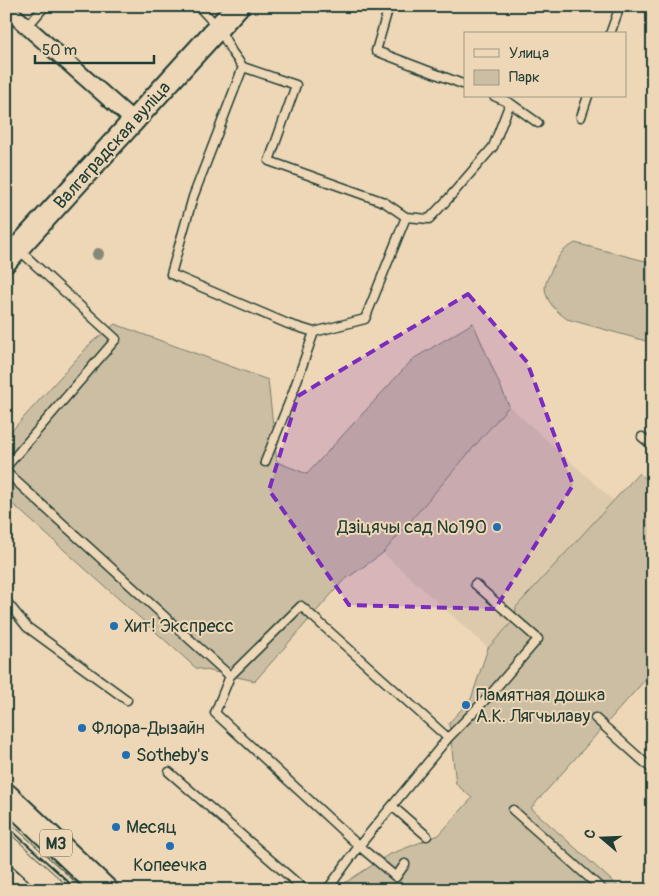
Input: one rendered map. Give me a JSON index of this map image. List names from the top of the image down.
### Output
{
  "streets": {
    "main road": ["Валгаградская вуліца", "М3"]
  },
  "places": [
    "Дзіцячы сад №190",
    "Хит! Экспресс",
    "Памятная дошка А.К. Лягчылаву",
    "Флора-Дызайн",
    "Sotheby's",
    "Месяц",
    "Копеечка"
  ],
  "legend": ["Улица", "Парк"],
  "scale_bar": "50 m",
  "north": "left"
}
